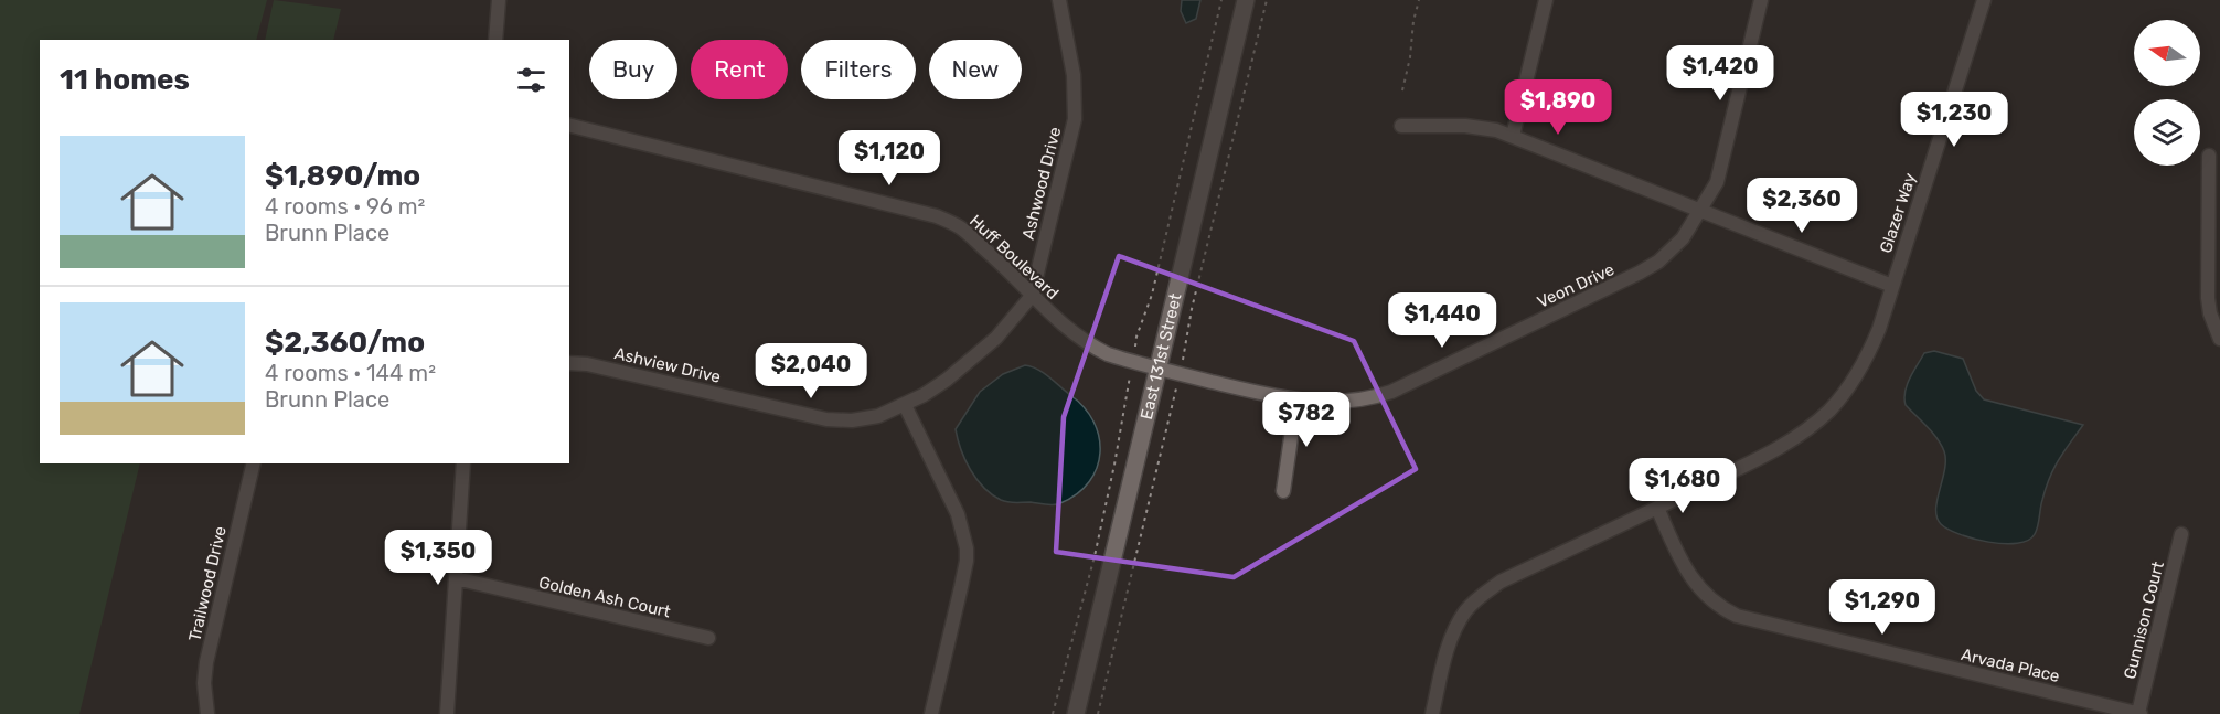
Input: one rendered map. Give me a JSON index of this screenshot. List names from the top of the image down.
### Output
{
  "streets": {
    "street": [
      "Ashwood Drive",
      "Glazer Way",
      "Huff Boulevard",
      "Veon Drive",
      "East 131st Street",
      "Ashview Drive",
      "Trailwood Drive",
      "Golden Ash Court",
      "Gunnison Court",
      "Arvada Place"
    ]
  },
  "crossings": [
    ["Ashwood Drive", "Huff Boulevard"],
    ["Ashwood Drive", "Ashview Drive"],
    ["Glazer Way", "Arvada Place"],
    ["Huff Boulevard", "Veon Drive"],
    ["Huff Boulevard", "East 131st Street"],
    ["Huff Boulevard", "Ashview Drive"],
    ["Veon Drive", "East 131st Street"],
    ["Gunnison Court", "Arvada Place"]
  ],
  "north": "left",
  "page": {
    "chip": [
      "Buy",
      "Rent",
      "Filters",
      "New"
    ],
    "heading": "11 homes",
    "price": [
      "$1,420",
      "$1,890",
      "$1,230",
      "$1,120",
      "$2,360",
      "$1,440",
      "$2,040",
      "$782",
      "$1,680",
      "$1,350",
      "$1,290"
    ],
    "list": [
      {
        "name": "$1,890/mo",
        "note": "4 rooms · 96 m² · Brunn Place"
      },
      {
        "name": "$2,360/mo",
        "note": "4 rooms · 144 m² · Brunn Place"
      }
    ]
  }
}
